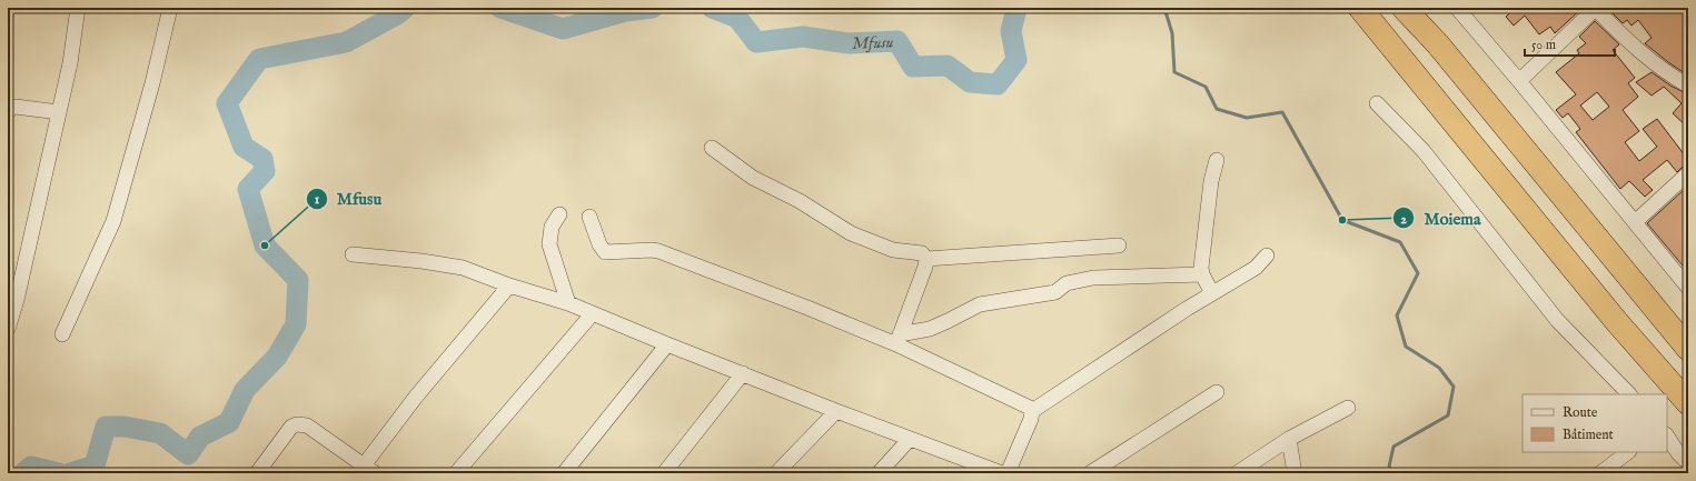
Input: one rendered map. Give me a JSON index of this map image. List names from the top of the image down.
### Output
{
  "water": ["Mfusu"],
  "places": ["Moiema", "Mfusu"],
  "legend": ["Route", "Bâtiment"],
  "scale_bar": "50 m"
}
